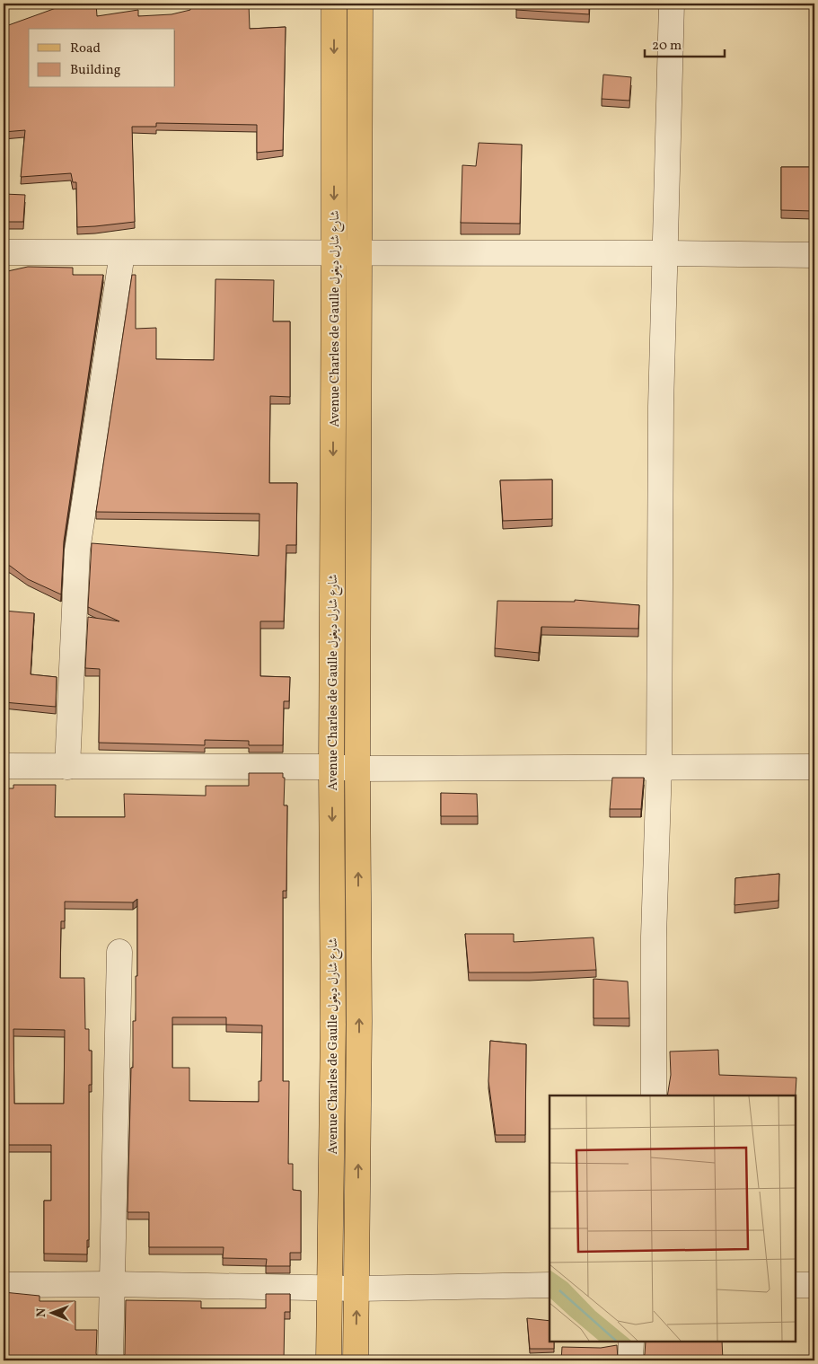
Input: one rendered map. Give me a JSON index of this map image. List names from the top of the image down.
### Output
{
  "streets": {
    "main road": ["Avenue Charles de Gaulle شارع شارل ديغول"]
  },
  "legend": ["Road", "Building"],
  "scale_bar": "20 m",
  "north": "left"
}
